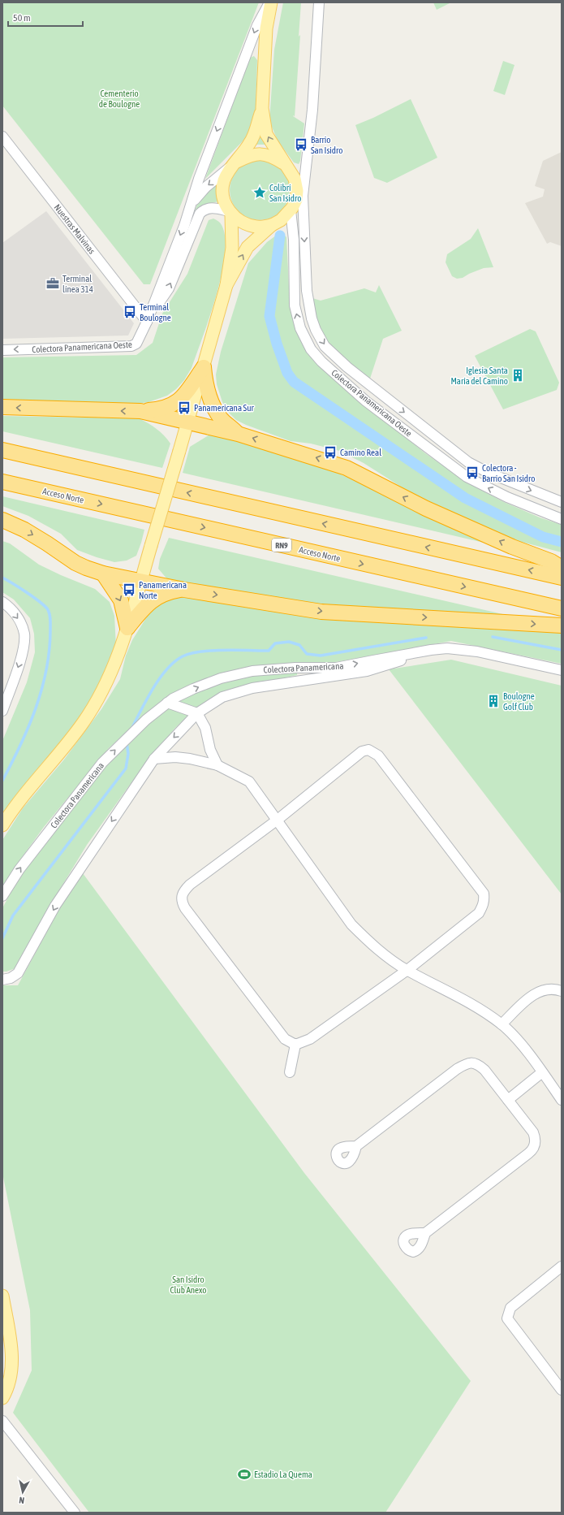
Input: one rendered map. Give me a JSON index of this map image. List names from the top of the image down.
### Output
{
  "streets": {
    "highway": ["Acceso Norte", "RN9"],
    "street": ["Nuestras Malvinas", "Colectora Panamericana Oeste", "Colectora Panamericana"]
  },
  "crossings": [
    ["Nuestras Malvinas", "Colectora Panamericana Oeste"]
  ],
  "one_way": ["Colectora Panamericana Oeste"],
  "parks": ["Cementerio de Boulogne", "San Isidro Club Anexo"],
  "places": {
    "bus stop": [
      "Barrio San Isidro",
      "Terminal Boulogne",
      "Panamericana Sur",
      "Camino Real",
      "Colectora - Barrio San Isidro",
      "Panamericana Norte"
    ],
    "place": ["Colibrí San Isidro"],
    "office": ["Terminal línea 314"],
    "building": ["Iglesia Santa María del Camino", "Boulogne Golf Club"],
    "sports": ["Estadio La Quema"]
  },
  "scale_bar": "50 m",
  "north": "bottom"
}
